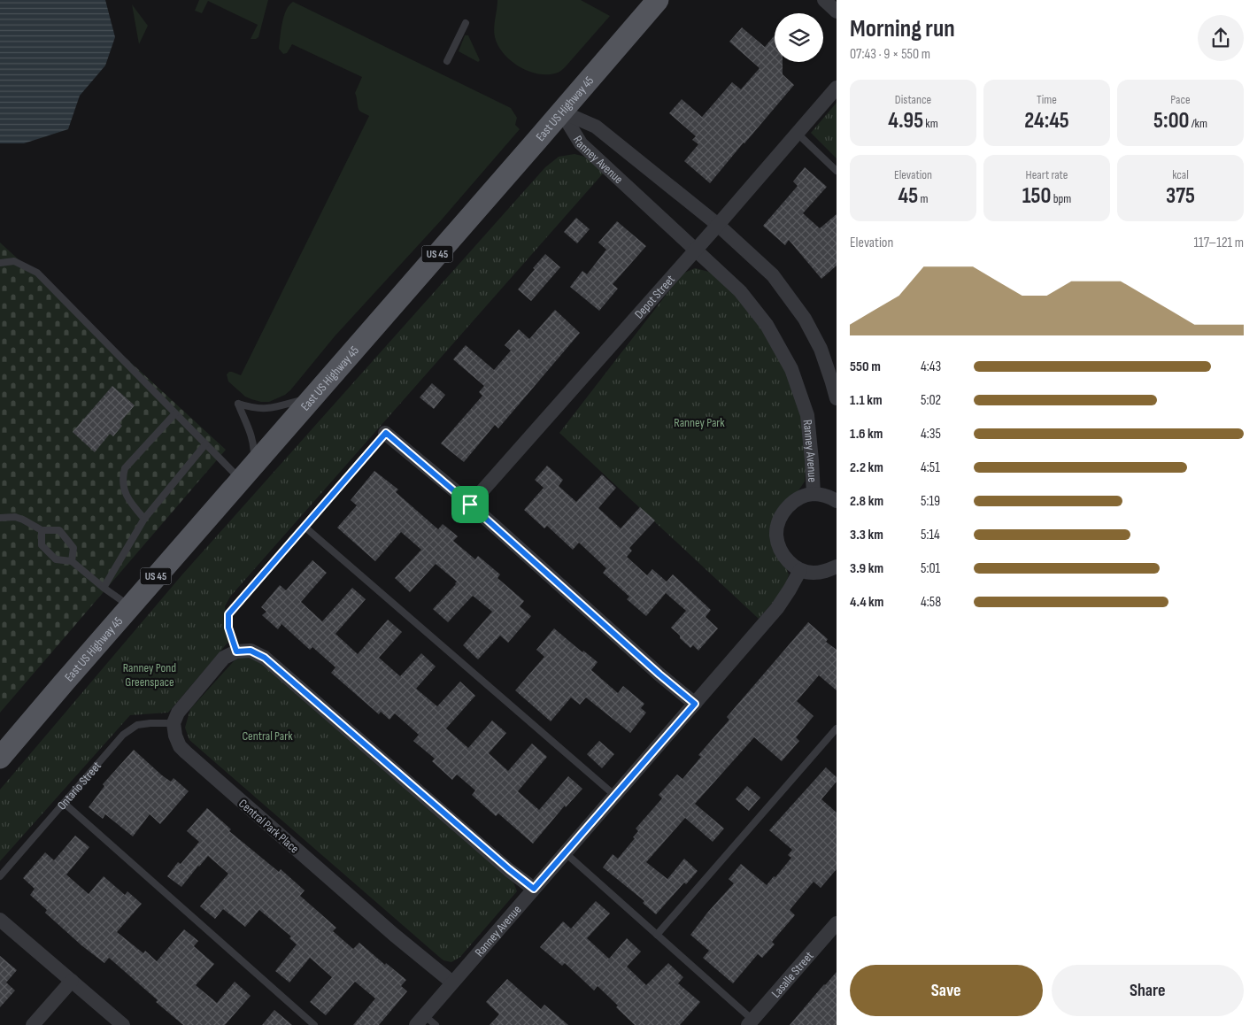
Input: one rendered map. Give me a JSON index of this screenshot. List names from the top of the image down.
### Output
{
  "streets": {
    "main road": ["East US Highway 45", "US 45"],
    "street": [
      "Ranney Avenue",
      "Depot Street",
      "Central Park Place",
      "Lasalle Street"
    ],
    "lane": ["Ontario Street"]
  },
  "crossings": [
    ["East US Highway 45", "Ranney Avenue"],
    ["Ranney Avenue", "Depot Street"],
    ["Ranney Avenue", "Central Park Place"],
    ["Ontario Street", "Central Park Place"]
  ],
  "parks": ["Ranney Park", "Ranney Pond Greenspace", "Central Park"],
  "page": {
    "heading": ["Morning run", "07:43 · 9 × 550 m"],
    "stats": [
      ["Distance", "4.95 km"],
      ["Time", "24:45"],
      ["Pace", "5:00 /km"],
      ["Elevation", "45 m"],
      ["Heart rate", "150 bpm"],
      ["kcal", "375"]
    ],
    "chart": ["Elevation", "117–121 m"],
    "list": [
      {
        "name": "550 m",
        "note": "4:43"
      },
      {
        "name": "1.1 km",
        "note": "5:02"
      },
      {
        "name": "1.6 km",
        "note": "4:35"
      },
      {
        "name": "2.2 km",
        "note": "4:51"
      },
      {
        "name": "2.8 km",
        "note": "5:19"
      },
      {
        "name": "3.3 km",
        "note": "5:14"
      },
      {
        "name": "3.9 km",
        "note": "5:01"
      },
      {
        "name": "4.4 km",
        "note": "4:58"
      }
    ],
    "buttons": ["Save", "Share"]
  }
}
